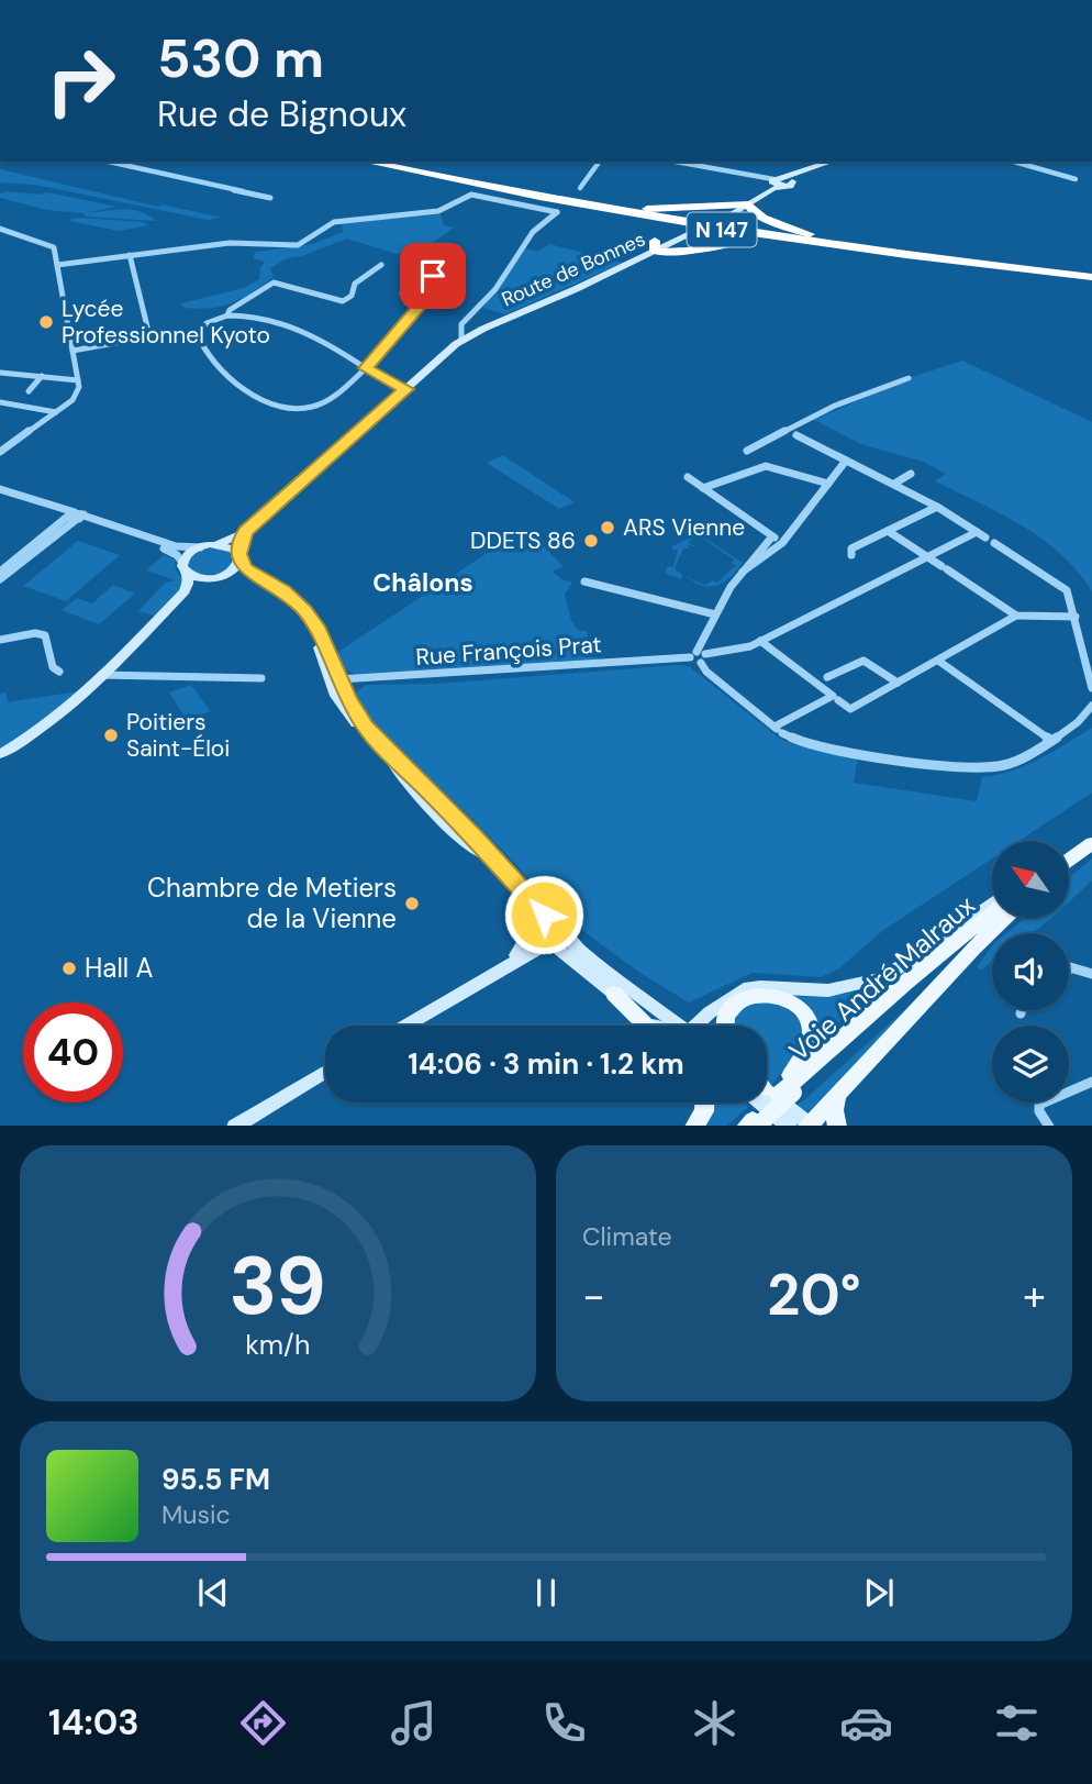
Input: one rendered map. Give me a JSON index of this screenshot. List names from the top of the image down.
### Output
{
  "streets": {
    "highway": ["N 147"],
    "main road": ["Voie André Malraux"],
    "street": ["Route de Bonnes", "Rue François Prat"]
  },
  "districts": ["Châlons"],
  "places": [
    "Lycée Professionnel Kyoto",
    "ARS Vienne",
    "DDETS 86",
    "Poitiers Saint-Éloi",
    "Chambre de Metiers de la Vienne",
    "Hall A"
  ],
  "north": "top left",
  "page": {
    "turn": ["530 m", "Rue de Bignoux"],
    "limit": "40",
    "trip": "14:06 · 3 min · 1.2 km",
    "tile": "Climate",
    "heat": ["−", "20°", "+"],
    "song": ["95.5 FM", "Music"],
    "tabs": "14:03",
    "gauge": ["39", "km/h"]
  }
}
